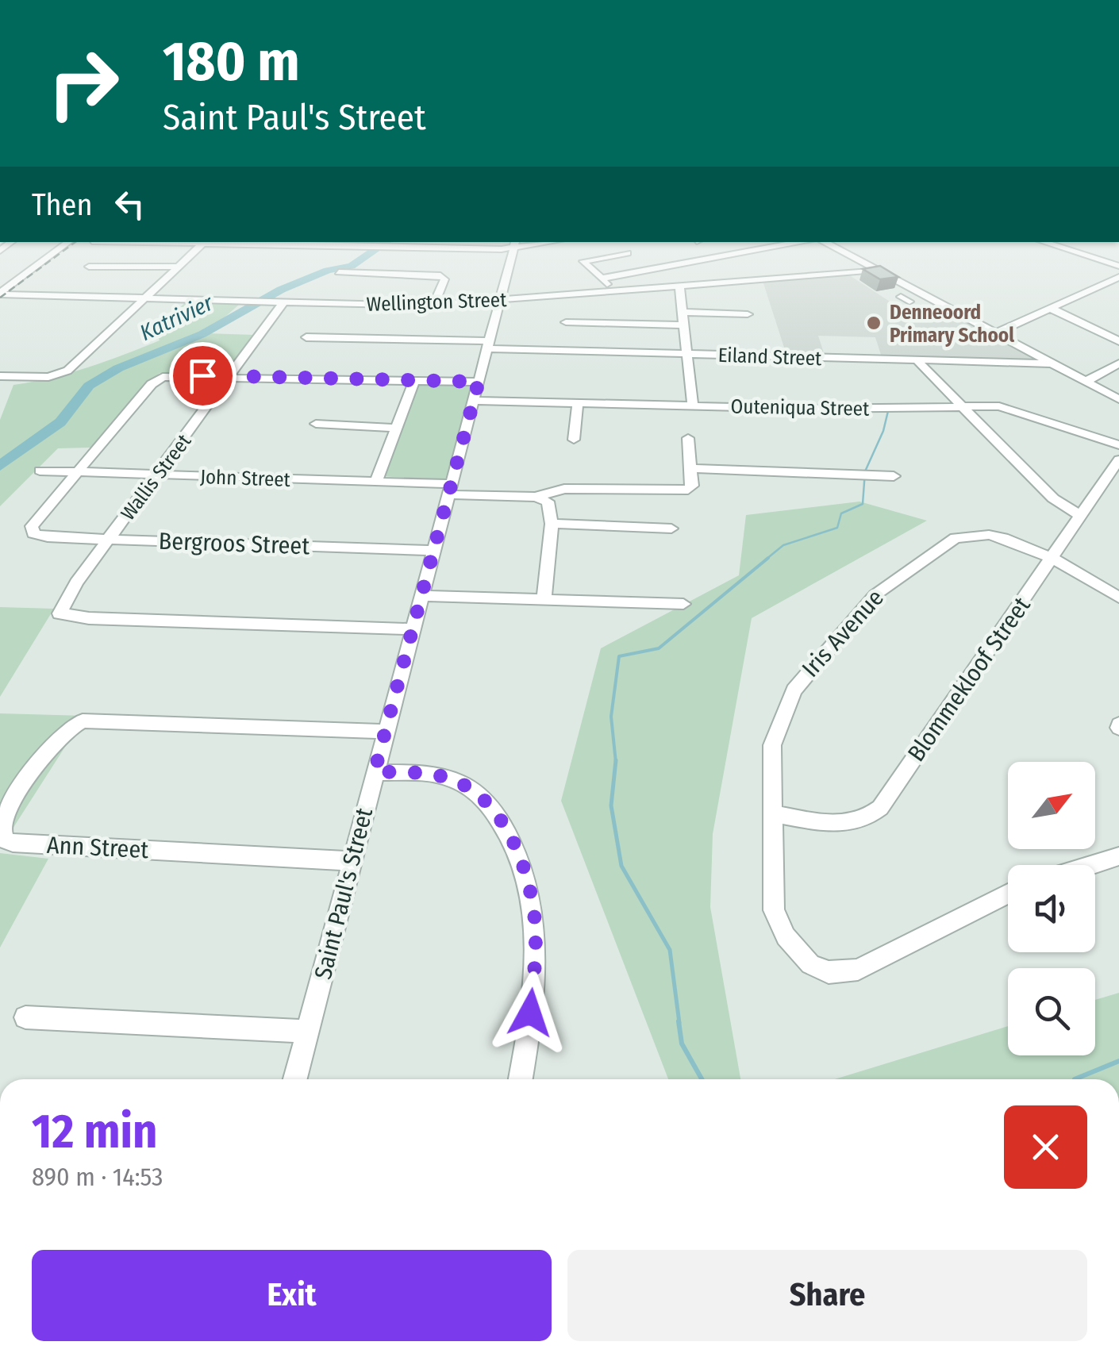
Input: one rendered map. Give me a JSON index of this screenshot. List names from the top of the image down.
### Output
{
  "streets": {
    "street": [
      "Wellington Street",
      "Eiland Street",
      "Outeniqua Street",
      "Wallis Street",
      "John Street",
      "Bergroos Street",
      "Iris Avenue",
      "Blommekloof Street",
      "Ann Street",
      "Saint Paul's Street"
    ]
  },
  "crossings": [
    ["Wellington Street", "Wallis Street"],
    ["Wellington Street", "Saint Paul's Street"],
    ["Eiland Street", "Saint Paul's Street"],
    ["Outeniqua Street", "Saint Paul's Street"],
    ["Wallis Street", "John Street"],
    ["Wallis Street", "Bergroos Street"],
    ["Wallis Street", "Saint Paul's Street"],
    ["John Street", "Bergroos Street"],
    ["John Street", "Saint Paul's Street"],
    ["Bergroos Street", "Saint Paul's Street"],
    ["Iris Avenue", "Blommekloof Street"],
    ["Ann Street", "Saint Paul's Street"]
  ],
  "water": ["Katrivier"],
  "places": ["Denneoord Primary School"],
  "north": "top right",
  "page": {
    "turn": ["180 m", "Saint Paul's Street"],
    "then": "Then",
    "heading": ["12 min", "890 m · 14:53"],
    "buttons": ["Exit", "Share"]
  }
}
